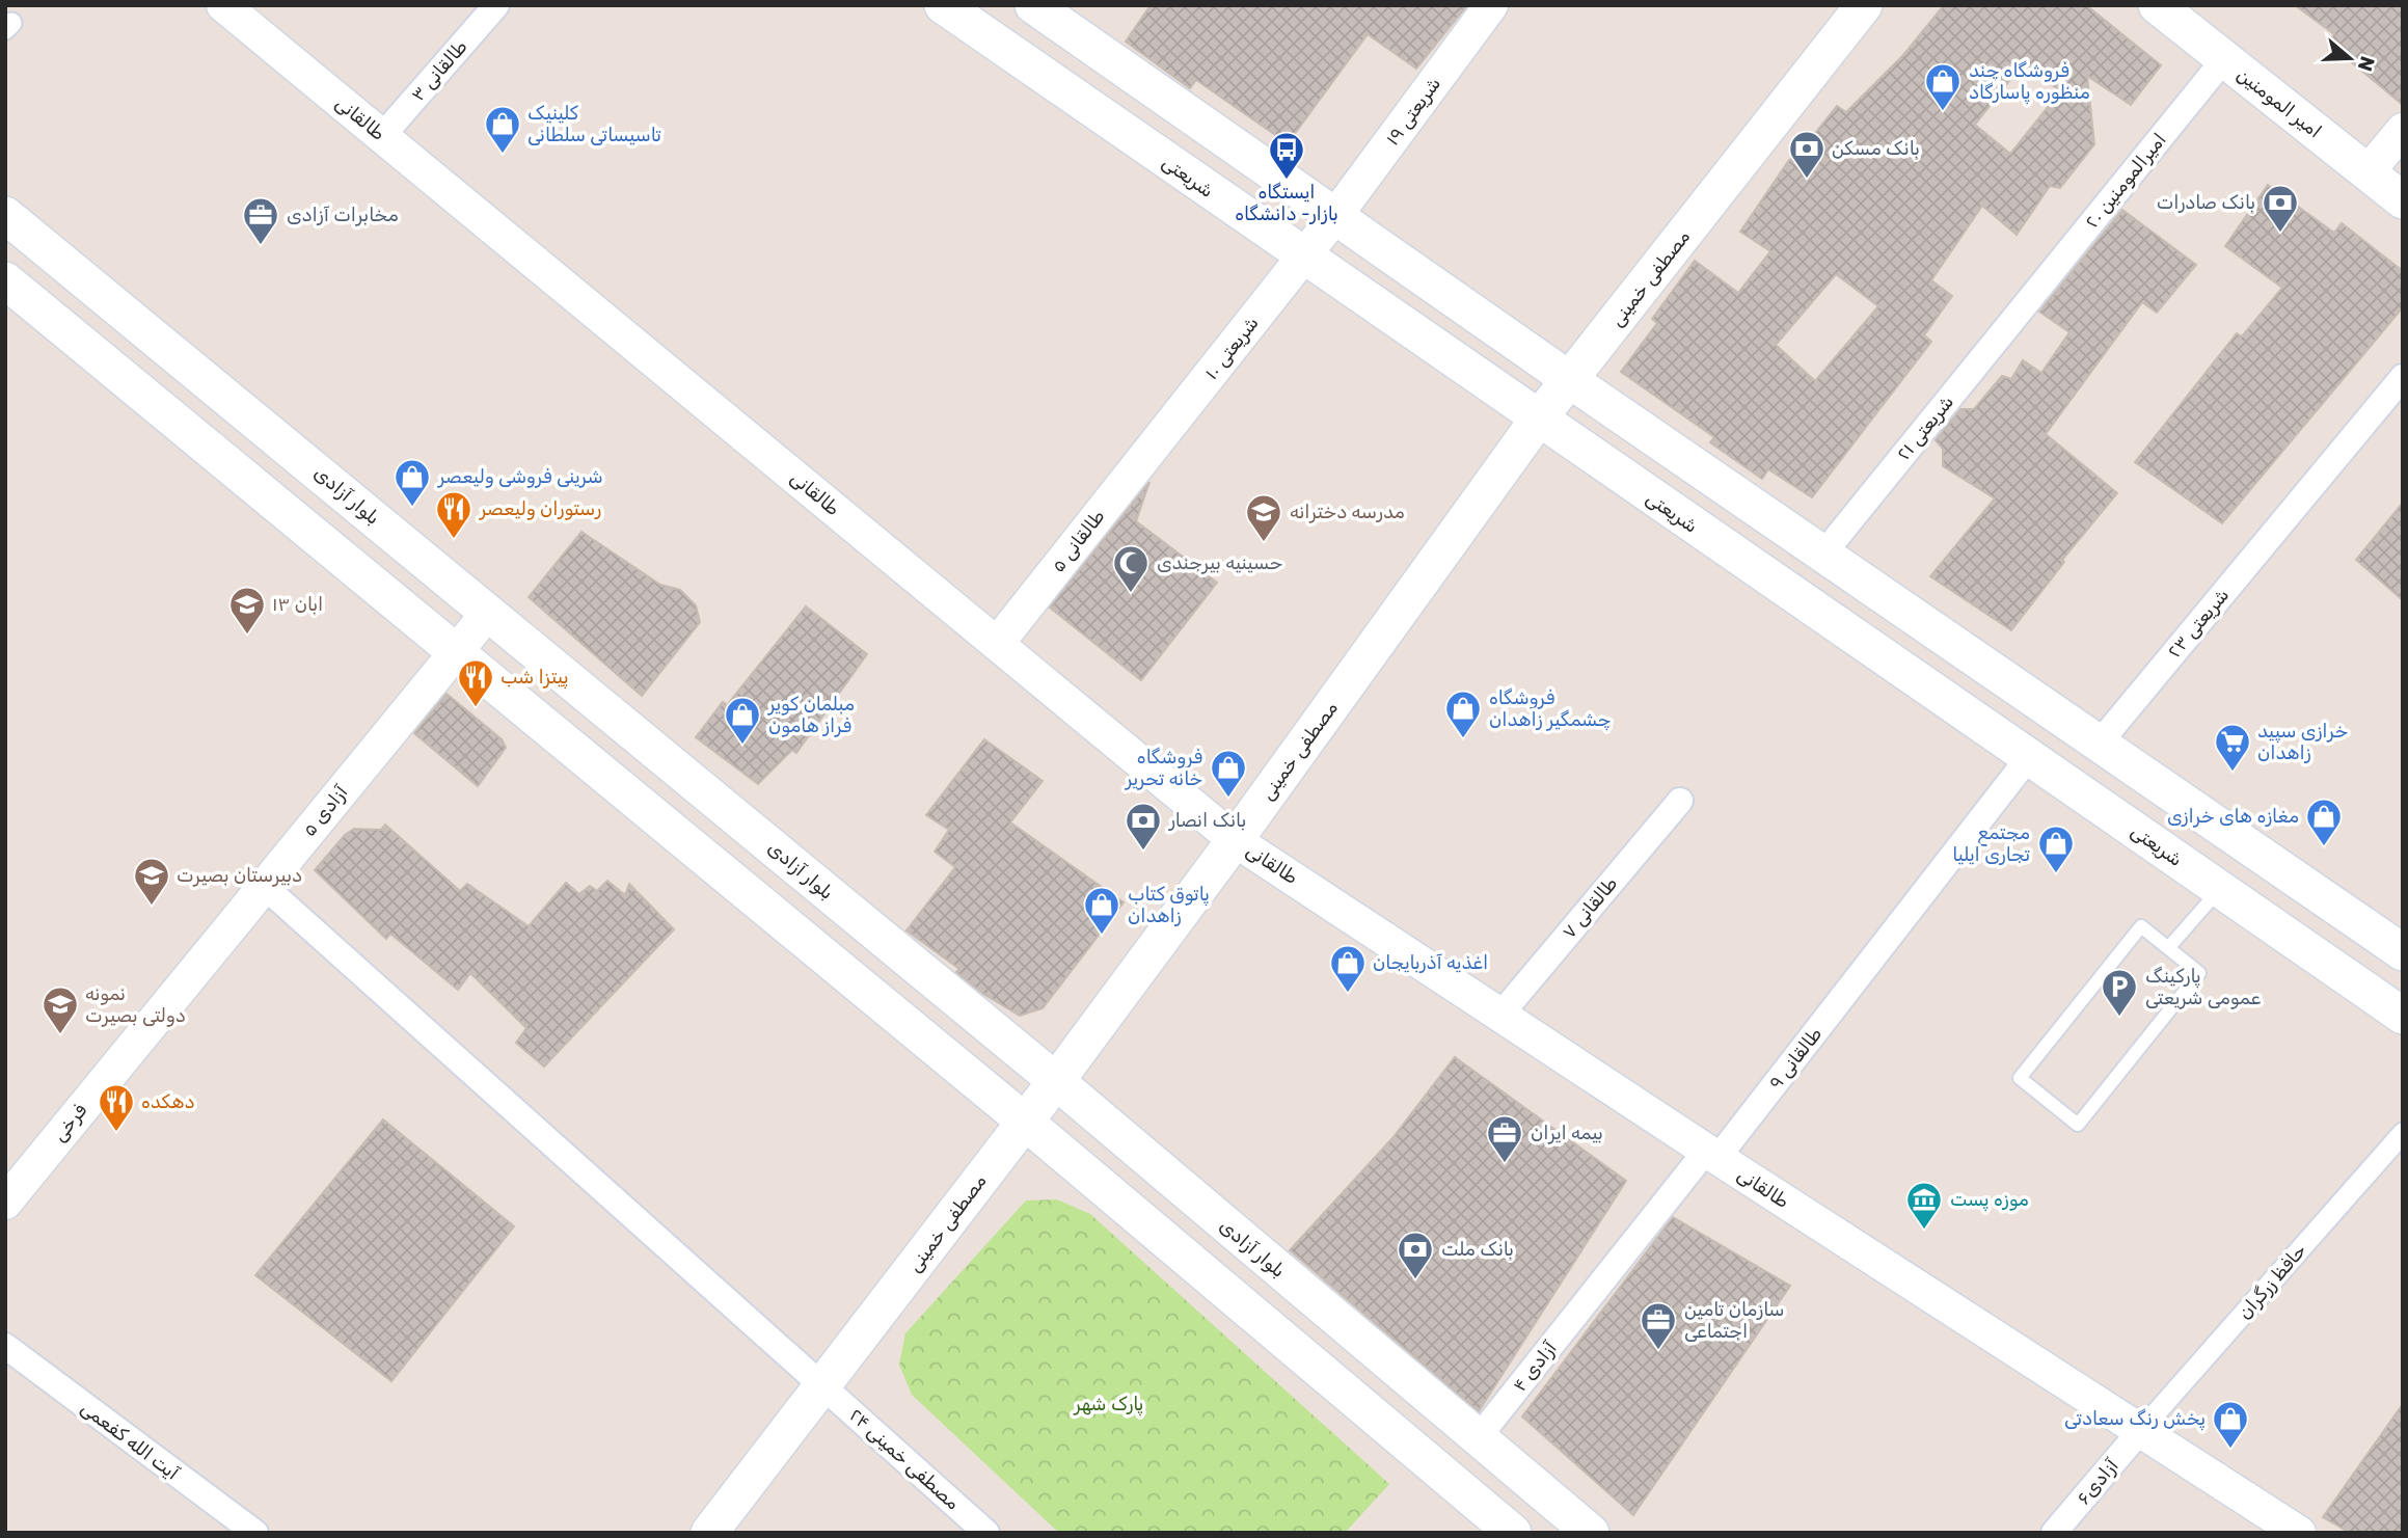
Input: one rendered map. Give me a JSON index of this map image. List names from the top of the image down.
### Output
{
  "streets": {
    "main road": [
      "امیر المومنین",
      "شریعتی",
      "مصطفی خمینی",
      "بلوار آزادی"
    ],
    "street": [
      "طالقانی ۳",
      "شریعتی ۱۹",
      "طالقانی",
      "امیرالمومنین ۲۰",
      "شریعتی ۱۰",
      "شریعتی ۲۱",
      "طالقانی ۵",
      "شریعتی ۲۳",
      "آزادی ۵",
      "طالقانی ۷",
      "طالقانی ۹",
      "فرخی",
      "حافظ زرگران",
      "آزادی ۴",
      "آیت الله کفعمی",
      "مصطفی خمینی ۲۴",
      "آزادی۶"
    ]
  },
  "crossings": [
    ["طالقانی ۳", "طالقانی"],
    ["امیر المومنین", "امیرالمومنین ۲۰"],
    ["شریعتی ۱۹", "شریعتی"],
    ["شریعتی ۱۹", "شریعتی ۱۰"],
    ["طالقانی", "مصطفی خمینی"],
    ["طالقانی", "طالقانی ۵"],
    ["طالقانی", "طالقانی ۷"],
    ["طالقانی", "طالقانی ۹"],
    ["طالقانی", "حافظ زرگران"],
    ["طالقانی", "آزادی۶"],
    ["شریعتی", "مصطفی خمینی"],
    ["شریعتی", "شریعتی ۱۰"],
    ["شریعتی", "طالقانی ۹"],
    ["امیرالمومنین ۲۰", "شریعتی ۲۱"],
    ["مصطفی خمینی", "بلوار آزادی"],
    ["مصطفی خمینی", "مصطفی خمینی ۲۴"],
    ["شریعتی ۱۰", "طالقانی ۵"],
    ["بلوار آزادی", "آزادی ۵"],
    ["بلوار آزادی", "آزادی ۴"],
    ["آزادی ۵", "فرخی"],
    ["آزادی ۵", "مصطفی خمینی ۲۴"],
    ["طالقانی ۹", "آزادی ۴"],
    ["حافظ زرگران", "آزادی۶"]
  ],
  "parks": ["پارک شهر"],
  "places": {
    "shop": [
      "فروشگاه چند منظوره پاسارگاد",
      "کلینیک تاسیساتی سلطانی",
      "شرینی فروشی ولیعصر",
      "فروشگاه چشمگیر زاهدان",
      "مبلمان کویر فراز هامون",
      "فروشگاه خانه تحریر",
      "مغازه های خرازی",
      "مجتمع تجاری ایلیا",
      "پاتوق کتاب زاهدان",
      "اغذیه آذربایجان",
      "پخش رنگ سعادتی"
    ],
    "bank": [
      "بانک مسکن",
      "بانک صادرات",
      "بانک انصار",
      "بانک ملت"
    ],
    "bus stop": ["ایستگاه بازار- دانشگاه"],
    "office": ["مخابرات آزادی", "بیمه ایران", "سازمان تامین اجتماعی"],
    "restaurant": ["رستوران ولیعصر", "پیتزا شب", "دهکده"],
    "school or university": [
      "مدرسه دخترانه",
      "۱۳ ابان",
      "دبیرستان بصیرت",
      "نمونه دولتی بصیرت"
    ],
    "mosque": ["حسینیه بیرجندی"],
    "supermarket": ["خرازی سپید زاهدان"],
    "parking": ["پارکینگ عمومی شریعتی"],
    "museum": ["موزه پست"]
  },
  "north": "right"
}
